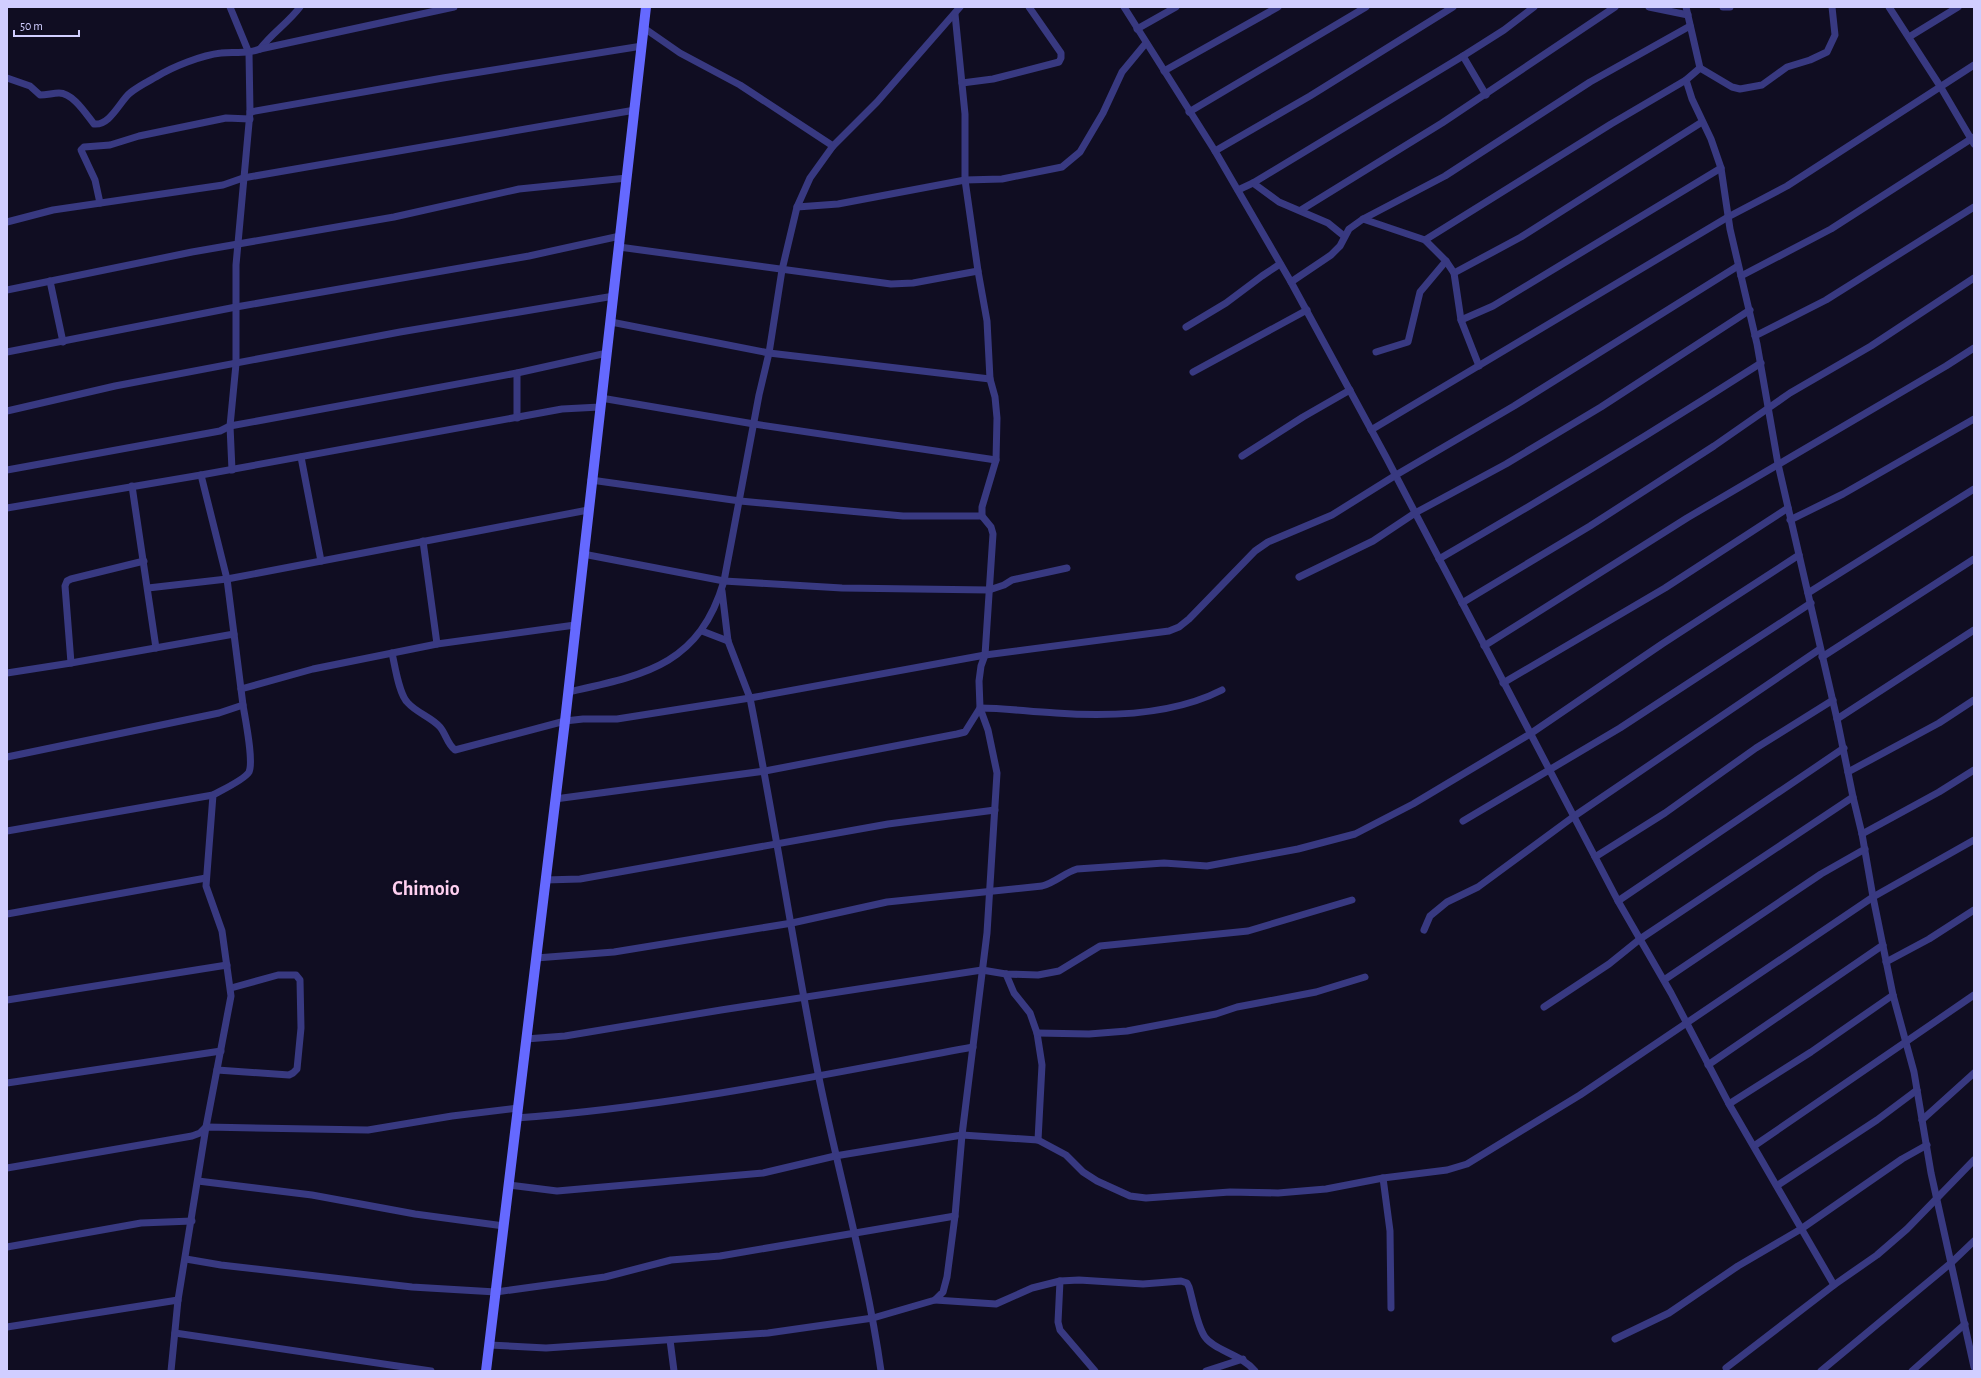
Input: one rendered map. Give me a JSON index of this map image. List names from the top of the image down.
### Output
{
  "districts": ["Chimoio"],
  "scale_bar": "50 m"
}
